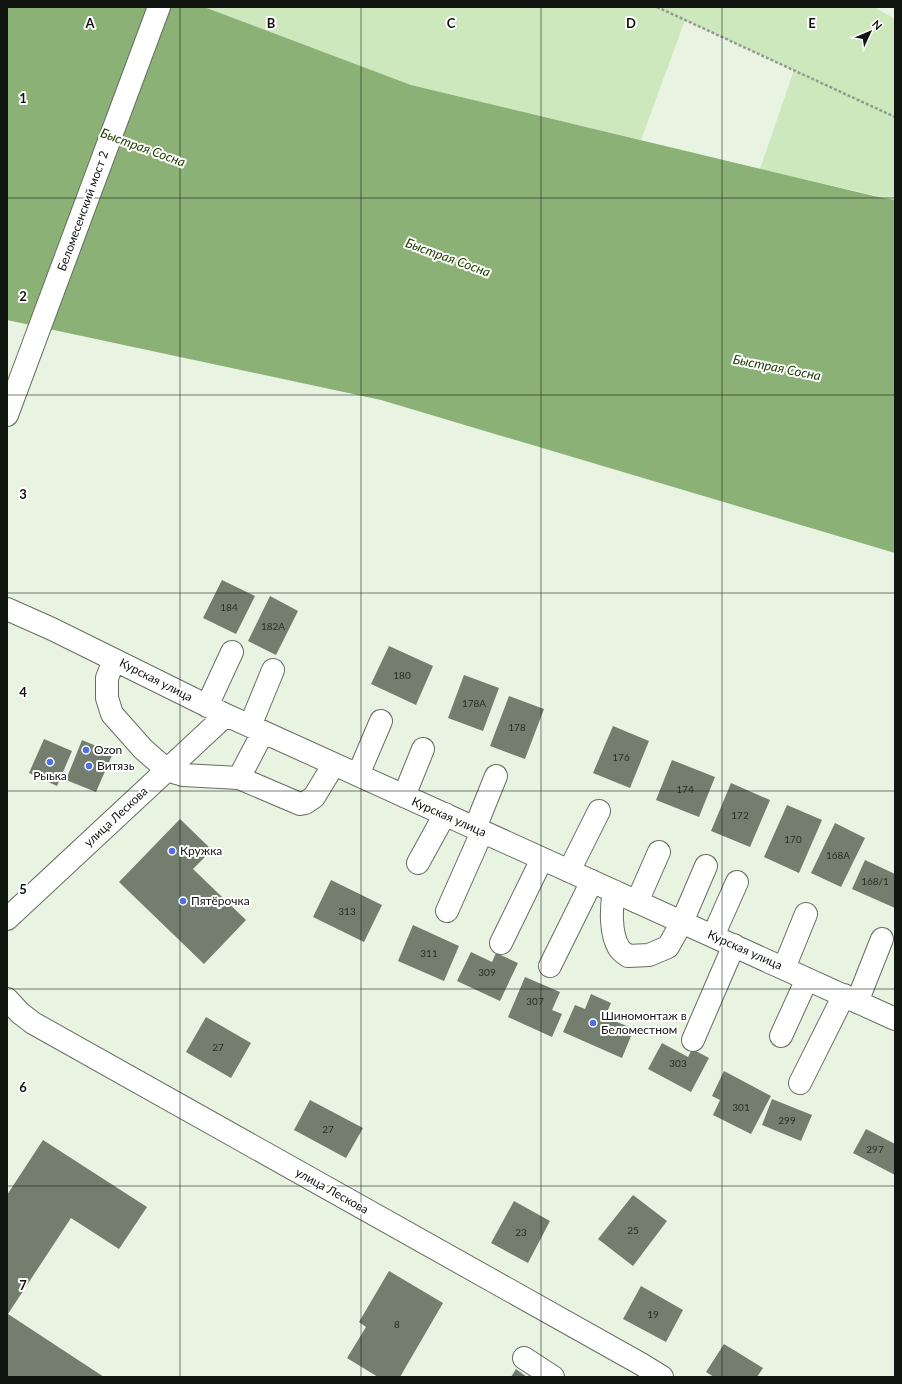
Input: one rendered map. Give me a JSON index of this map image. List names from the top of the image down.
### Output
{
  "streets": {
    "street": ["Беломесенский мост 2", "Курская улица", "улица Лескова"]
  },
  "crossings": [
    ["Курская улица", "улица Лескова"]
  ],
  "water": ["Быстрая Сосна"],
  "places": [
    "Ozon",
    "Рыька",
    "Витязь",
    "Кружка",
    "Пятёрочка",
    "Шиномонтаж в Беломестном"
  ],
  "house_numbers": [
    "184",
    "182А",
    "180",
    "178А",
    "178",
    "176",
    "174",
    "172",
    "170",
    "168А",
    "168/1",
    "313",
    "311",
    "309",
    "307",
    "27",
    "303",
    "301",
    "299",
    "27",
    "297",
    "25",
    "23",
    "19",
    "8"
  ],
  "north": "top right",
  "grid": {
    "columns": [
      "A",
      "B",
      "C",
      "D",
      "E"
    ],
    "rows": [
      "1",
      "2",
      "3",
      "4",
      "5",
      "6",
      "7"
    ]
  }
}
